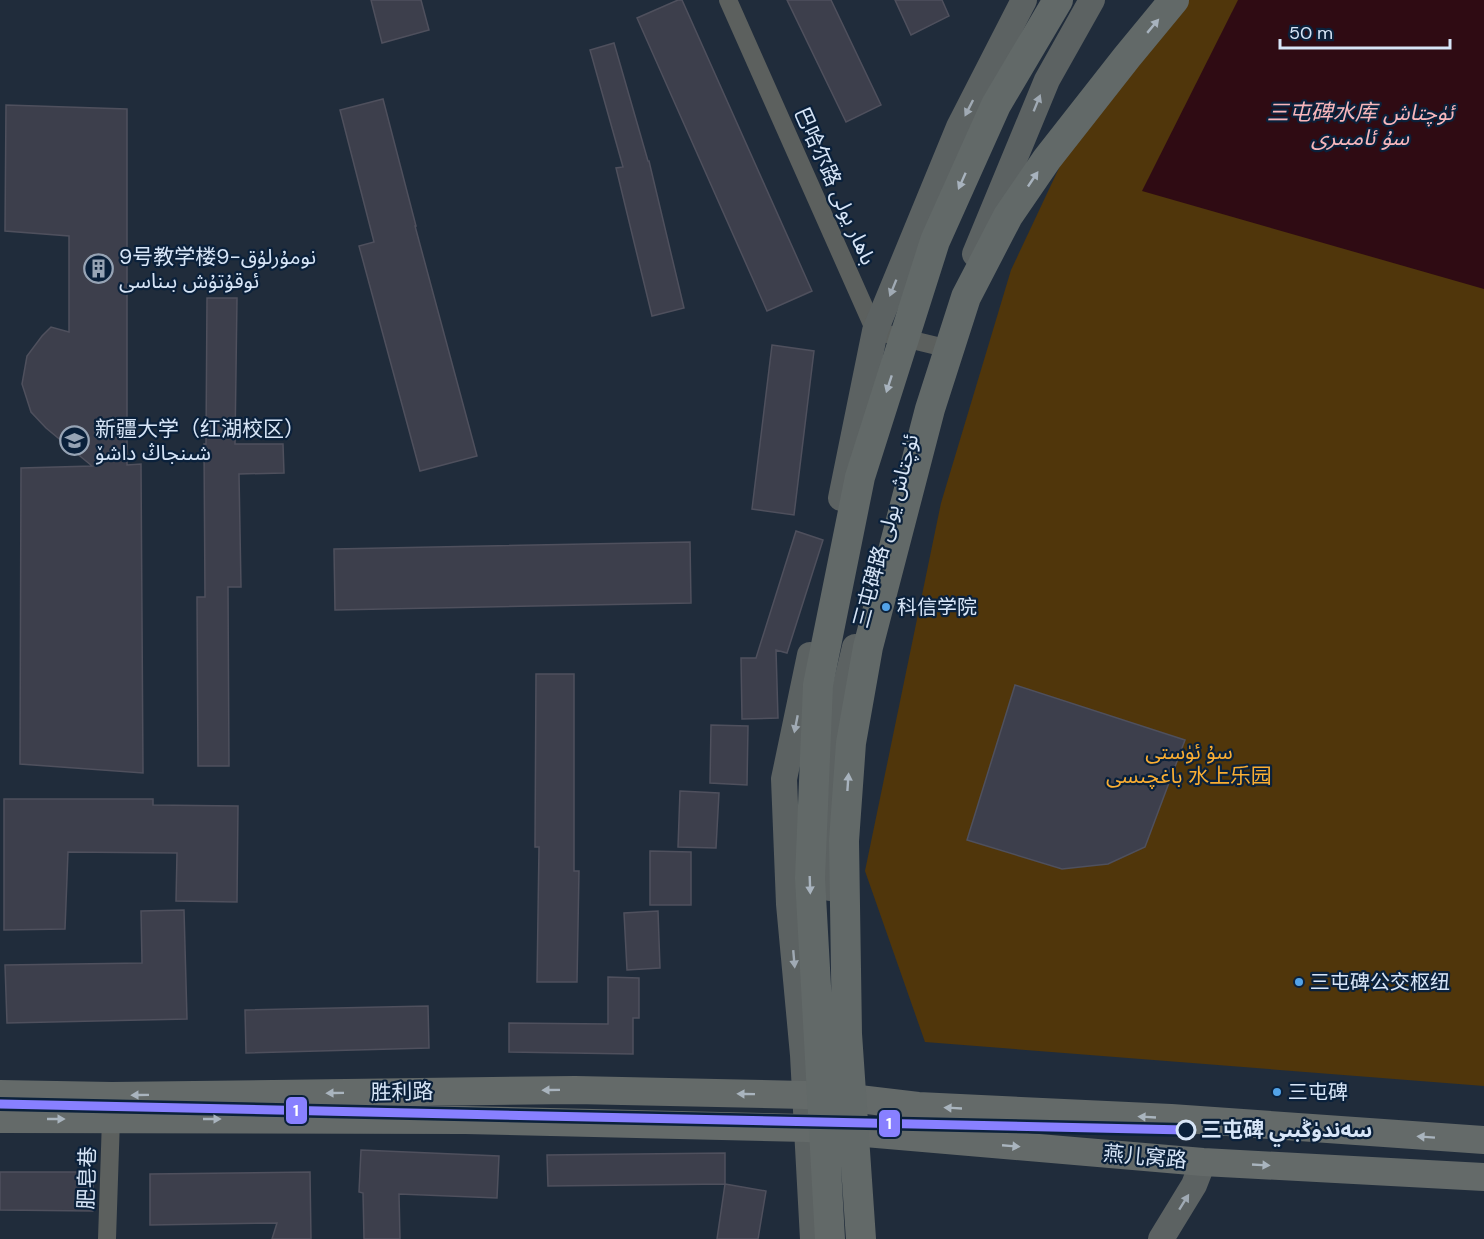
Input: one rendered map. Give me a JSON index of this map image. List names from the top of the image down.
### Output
{
  "streets": {
    "main road": ["三屯碑路 ئۈچتاش يولى", "胜利路", "燕儿窝路"],
    "street": ["巴哈尔路 باھار يولى", "肥皂巷"]
  },
  "crossings": [
    ["三屯碑路 ئۈچتاش يولى", "燕儿窝路"],
    ["胜利路", "燕儿窝路"],
    ["胜利路", "肥皂巷"]
  ],
  "water": ["三屯碑水库 ئۈچتاش سۇ ئامبىرى"],
  "parks": ["سۇ ئۈستى باغچىسى 水上乐园"],
  "places": {
    "building": ["9号教学楼9-نومۇرلۇق ئوقۇتۇش بىناسى"],
    "school or university": ["新疆大学（红湖校区） شىنجاڭ داشۆ"],
    "other": [
      "科信学院",
      "三屯碑公交枢纽",
      "三屯碑",
      "三屯碑 سەندۈڭبىي"
    ]
  },
  "lines": ["transit line 1"],
  "scale_bar": "50 m"
}
